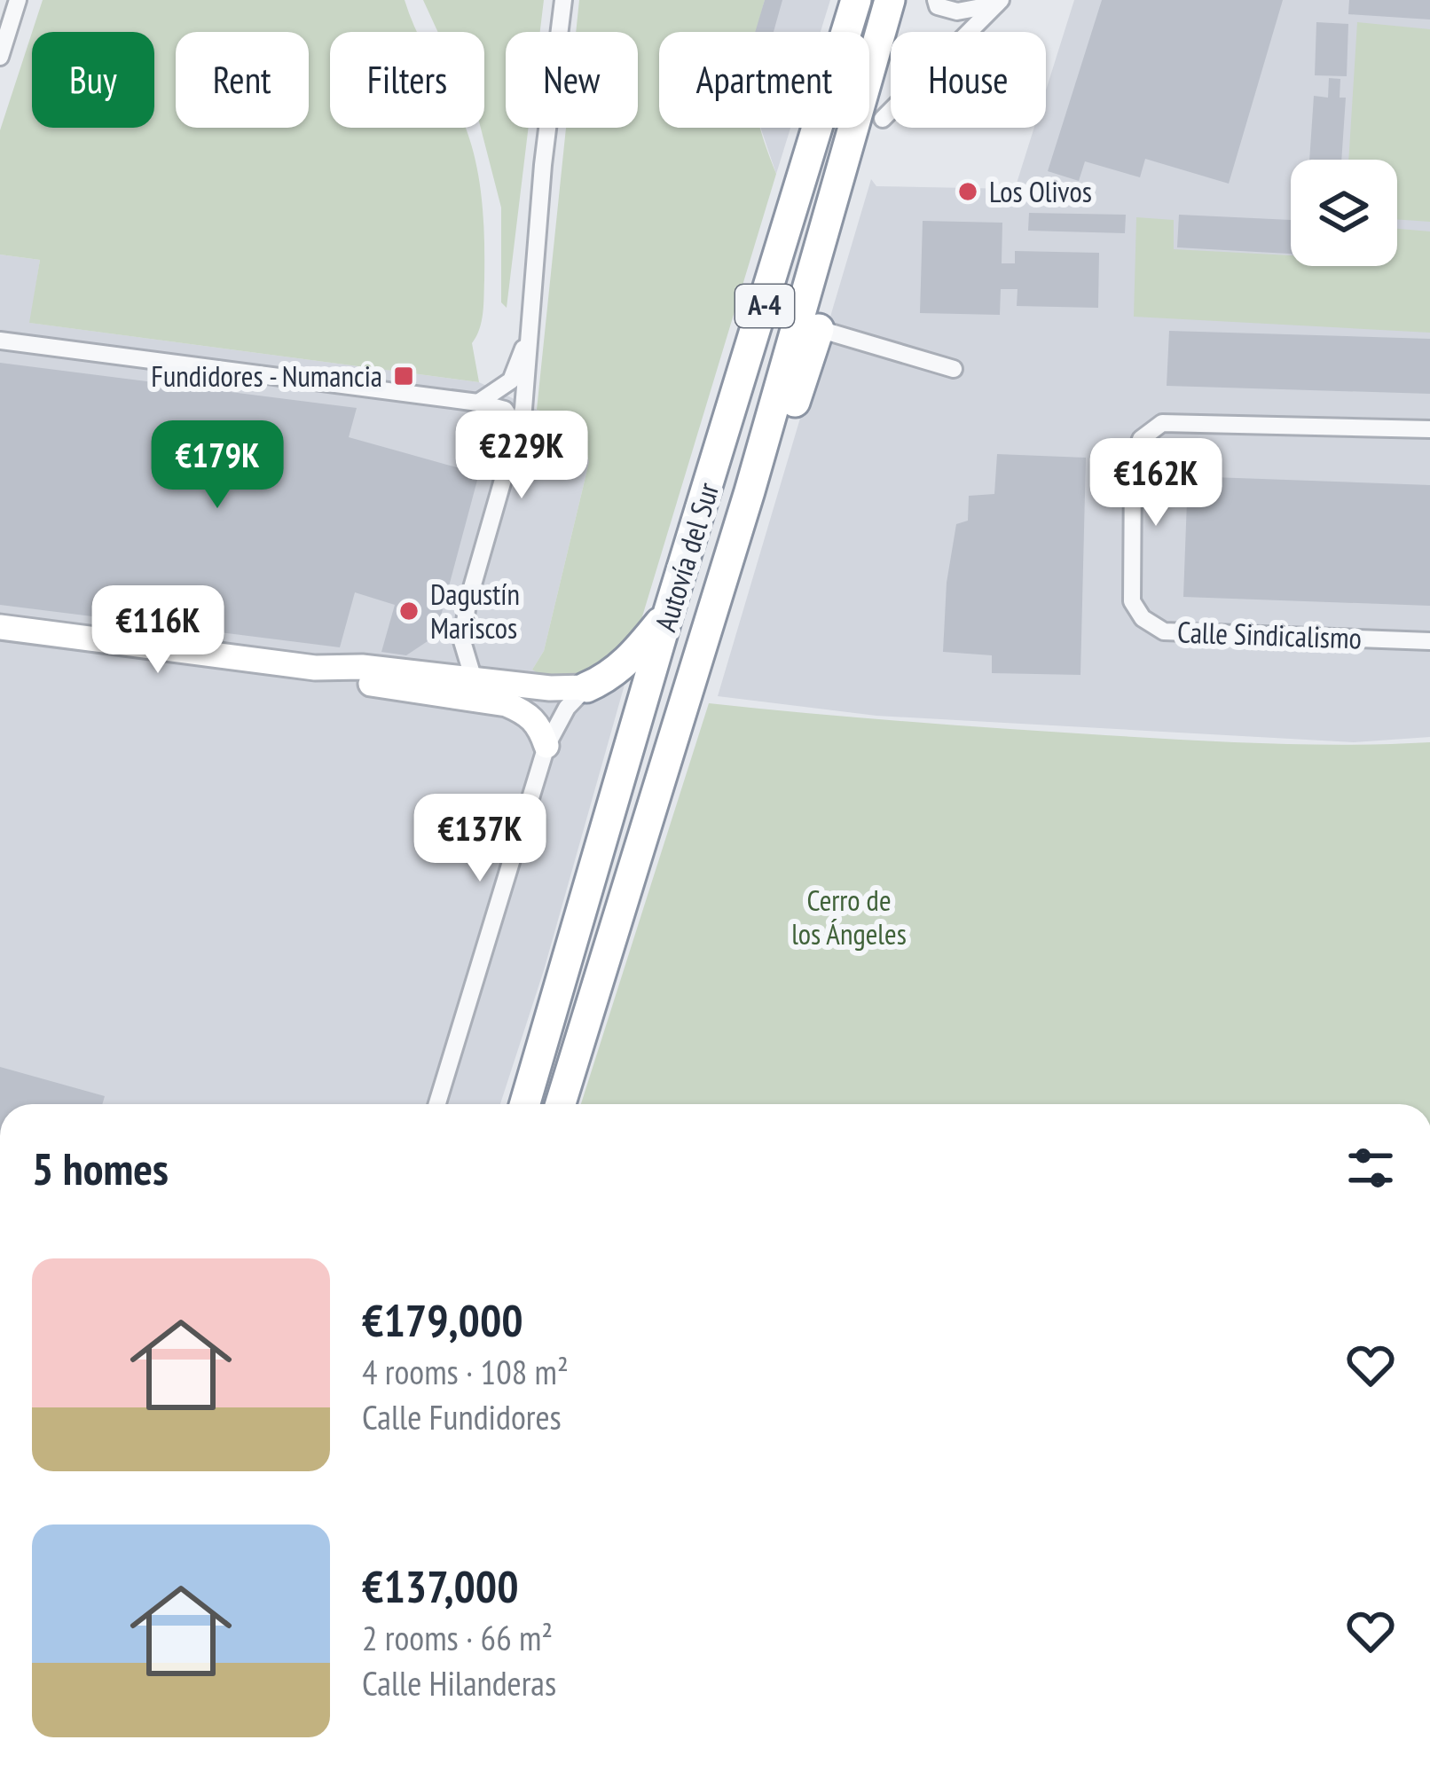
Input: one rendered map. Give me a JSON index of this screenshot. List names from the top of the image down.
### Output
{
  "streets": {
    "highway": ["A-4", "Autovía del Sur"],
    "street": ["Calle Sindicalismo"]
  },
  "parks": ["Cerro de los Ángeles"],
  "places": {
    "other": ["Los Olivos", "Dagustín Mariscos"],
    "transit": ["Fundidores - Numancia"]
  },
  "page": {
    "chip": [
      "Buy",
      "Rent",
      "Filters",
      "New",
      "Apartment",
      "House"
    ],
    "price": [
      "€229K",
      "€179K",
      "€162K",
      "€116K",
      "€137K"
    ],
    "heading": "5 homes",
    "list": [
      {
        "name": "€179,000",
        "note": "4 rooms · 108 m² · Calle Fundidores"
      },
      {
        "name": "€137,000",
        "note": "2 rooms · 66 m² · Calle Hilanderas"
      }
    ]
  }
}
